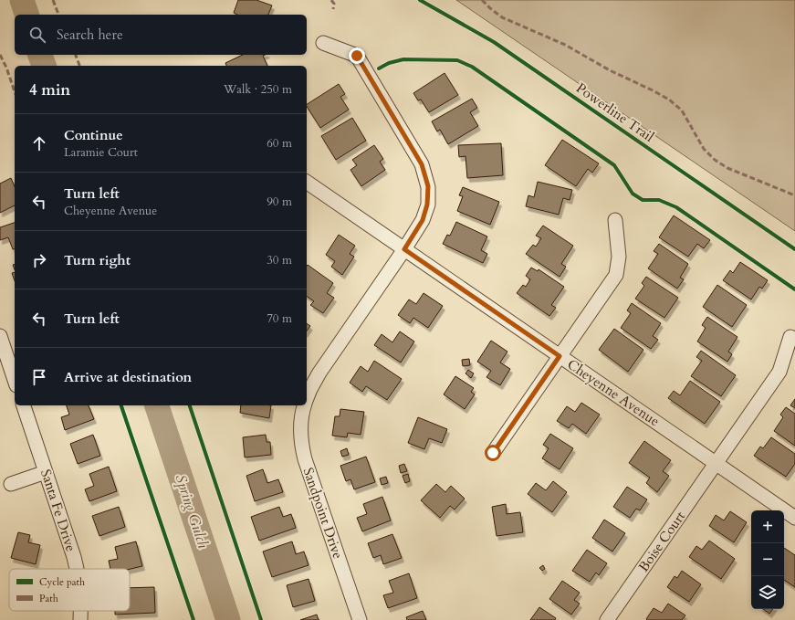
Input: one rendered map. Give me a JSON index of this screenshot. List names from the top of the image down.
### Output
{
  "streets": {
    "street": [
      "Cheyenne Avenue",
      "Santa Fe Drive",
      "Sandpoint Drive",
      "Boise Court"
    ],
    "cycle path": ["Powerline Trail"]
  },
  "crossings": [
    ["Cheyenne Avenue", "Sandpoint Drive"],
    ["Cheyenne Avenue", "Boise Court"]
  ],
  "water": ["Spring Gulch"],
  "legend": ["Cycle path", "Path"],
  "page": {
    "search": "Search here",
    "heading": ["4 min", "Walk · 250 m"],
    "list": [
      ["Continue", "Laramie Court", "60 m"],
      ["Turn left", "Cheyenne Avenue", "90 m"],
      ["Turn right", "30 m"],
      ["Turn left", "70 m"],
      "Arrive at destination"
    ],
    "map_buttons": ["+", "−"]
  }
}
